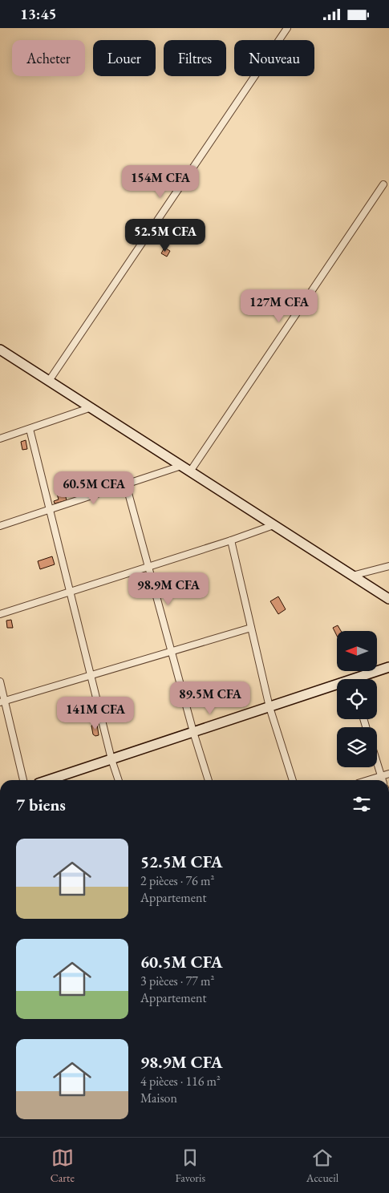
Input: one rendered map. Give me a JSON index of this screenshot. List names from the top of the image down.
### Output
{
  "north": "left",
  "page": {
    "status": "13:45",
    "chip": [
      "Acheter",
      "Louer",
      "Filtres",
      "Nouveau"
    ],
    "price": [
      "154M CFA",
      "52.5M CFA",
      "127M CFA",
      "60.5M CFA",
      "98.9M CFA",
      "89.5M CFA",
      "141M CFA"
    ],
    "heading": "7 biens",
    "list": [
      {
        "name": "52.5M CFA",
        "note": "2 pièces · 76 m² · Appartement"
      },
      {
        "name": "60.5M CFA",
        "note": "3 pièces · 77 m² · Appartement"
      },
      {
        "name": "98.9M CFA",
        "note": "4 pièces · 116 m² · Maison"
      }
    ],
    "tabs": ["Carte", "Favoris", "Accueil"]
  }
}
